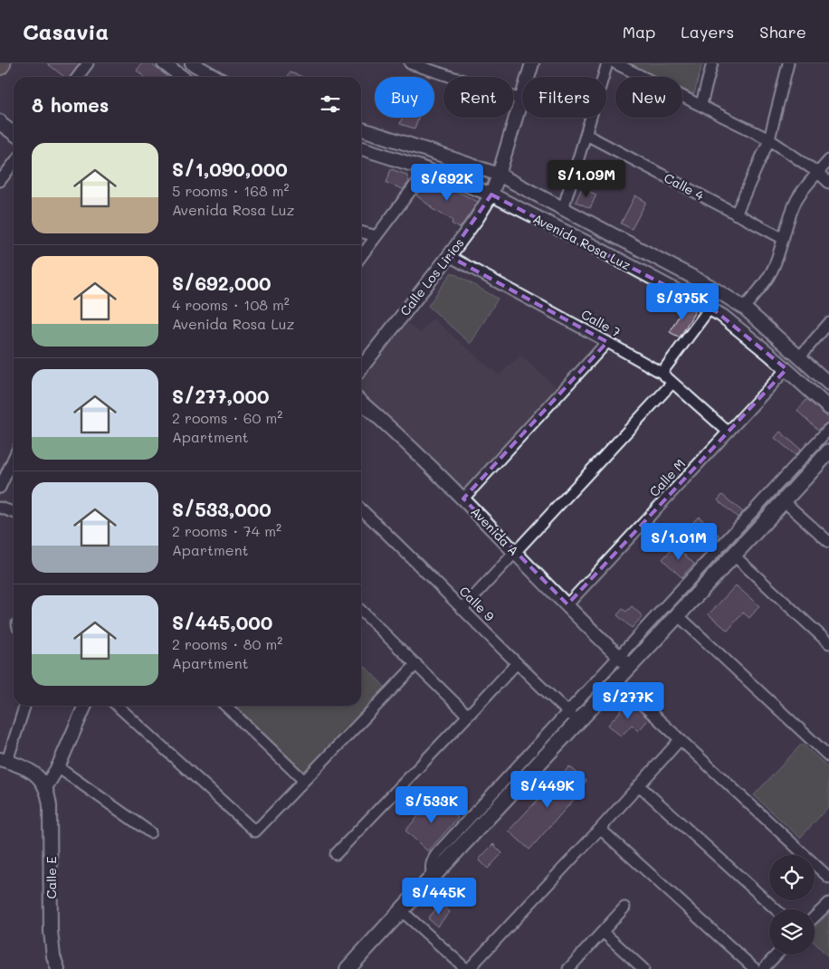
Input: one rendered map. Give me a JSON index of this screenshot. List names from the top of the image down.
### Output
{
  "streets": {
    "street": [
      "Calle 4",
      "Avenida Rosa Luz",
      "Calle Los Lirios",
      "Calle 7",
      "Calle M",
      "Avenida A",
      "Calle 9",
      "Calle E"
    ]
  },
  "crossings": [
    ["Avenida Rosa Luz", "Calle Los Lirios"],
    ["Avenida Rosa Luz", "Calle M"],
    ["Calle Los Lirios", "Calle 7"],
    ["Calle 7", "Calle M"],
    ["Calle M", "Avenida A"]
  ],
  "page": {
    "header": "Casavia",
    "nav": ["Map", "Layers", "Share"],
    "chip": [
      "Buy",
      "Rent",
      "Filters",
      "New"
    ],
    "heading": "8 homes",
    "list": [
      {
        "name": "S/1,090,000",
        "note": "5 rooms · 168 m² · Avenida Rosa Luz"
      },
      {
        "name": "S/692,000",
        "note": "4 rooms · 108 m² · Avenida Rosa Luz"
      },
      {
        "name": "S/277,000",
        "note": "2 rooms · 60 m² · Apartment"
      },
      {
        "name": "S/533,000",
        "note": "2 rooms · 74 m² · Apartment"
      },
      {
        "name": "S/445,000",
        "note": "2 rooms · 80 m² · Apartment"
      }
    ],
    "price": [
      "S/1.09M",
      "S/692K",
      "S/375K",
      "S/1.01M",
      "S/277K",
      "S/449K",
      "S/533K",
      "S/445K"
    ]
  }
}
